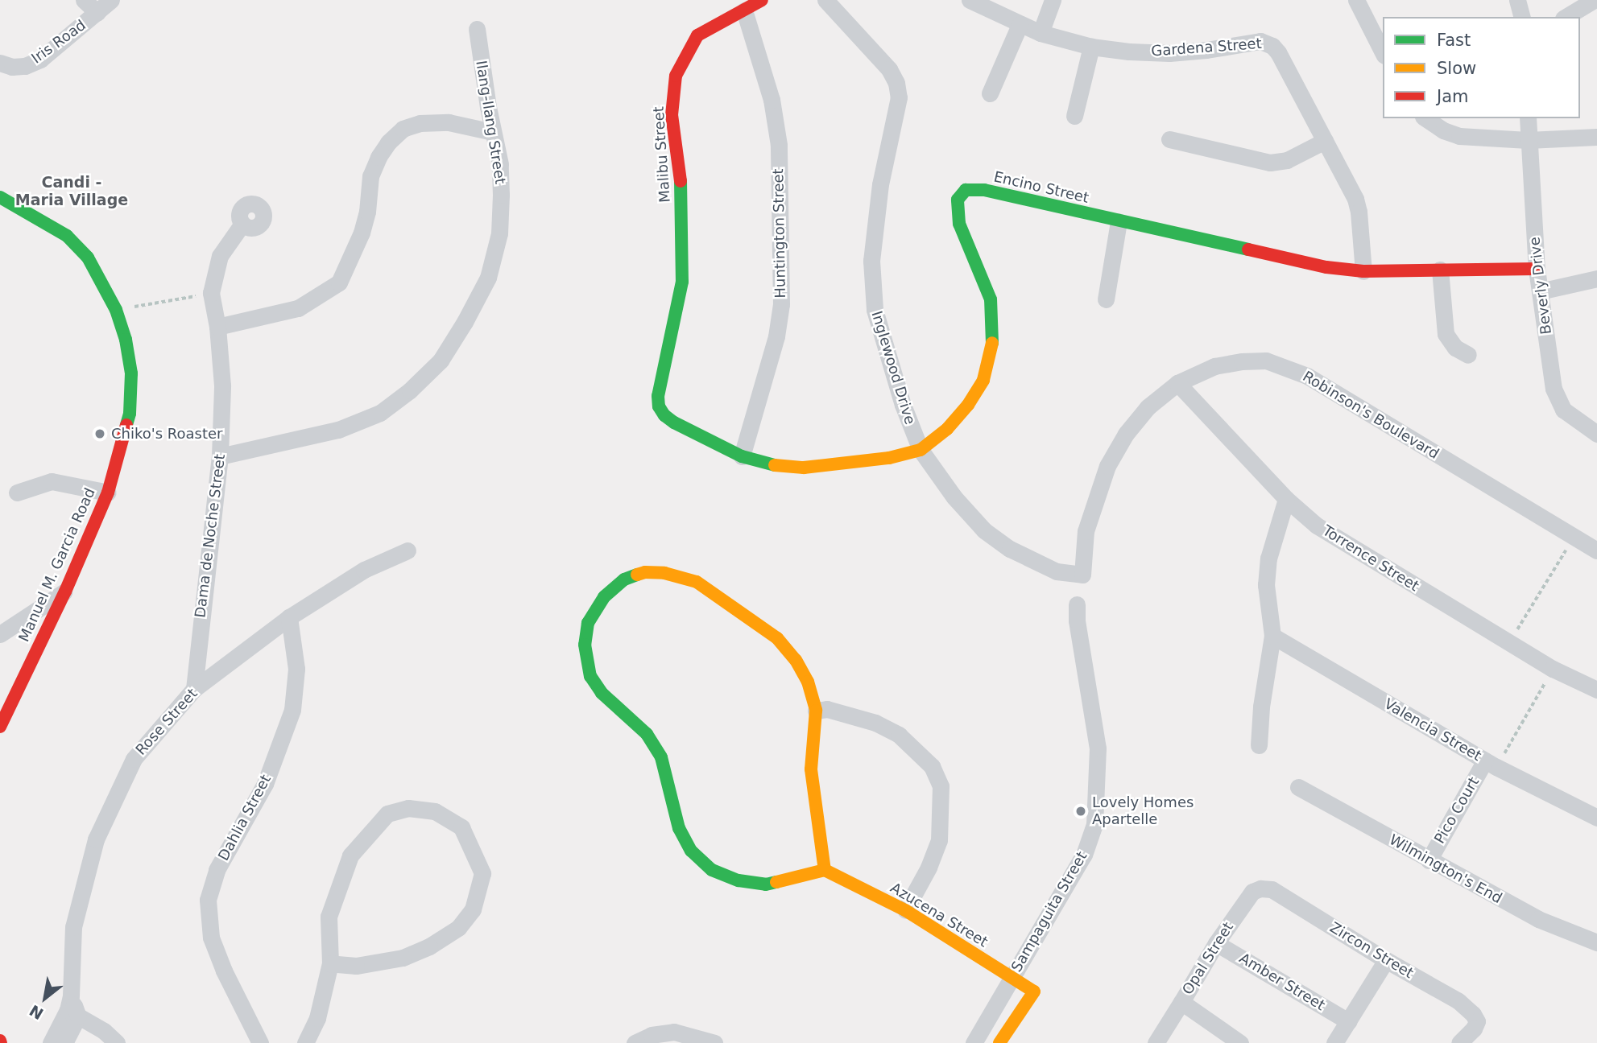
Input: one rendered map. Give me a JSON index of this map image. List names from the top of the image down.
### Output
{
  "streets": {
    "street": [
      "Iris Road",
      "Gardena Street",
      "Ilang-Ilang Street",
      "Malibu Street",
      "Encino Street",
      "Huntington Street",
      "Beverly Drive",
      "Inglewood Drive",
      "Robinson's Boulevard",
      "Dama de Noche Street",
      "Torrence Street",
      "Manuel M. Garcia Road",
      "Rose Street",
      "Valencia Street",
      "Pico Court",
      "Dahlia Street",
      "Wilmington's End",
      "Sampaguita Street",
      "Azucena Street",
      "Zircon Street",
      "Opal Street",
      "Amber Street"
    ]
  },
  "crossings": [
    ["Gardena Street", "Encino Street"],
    ["Ilang-Ilang Street", "Dama de Noche Street"],
    ["Malibu Street", "Encino Street"],
    ["Malibu Street", "Huntington Street"],
    ["Encino Street", "Huntington Street"],
    ["Encino Street", "Beverly Drive"],
    ["Encino Street", "Inglewood Drive"],
    ["Inglewood Drive", "Robinson's Boulevard"],
    ["Robinson's Boulevard", "Torrence Street"],
    ["Dama de Noche Street", "Rose Street"],
    ["Rose Street", "Dahlia Street"],
    ["Valencia Street", "Pico Court"],
    ["Pico Court", "Wilmington's End"],
    ["Sampaguita Street", "Azucena Street"],
    ["Zircon Street", "Opal Street"],
    ["Opal Street", "Amber Street"]
  ],
  "districts": ["Candi - Maria Village"],
  "places": ["Chiko's Roaster", "Lovely Homes Apartelle"],
  "legend": ["Fast", "Slow", "Jam"],
  "north": "bottom left"
}
